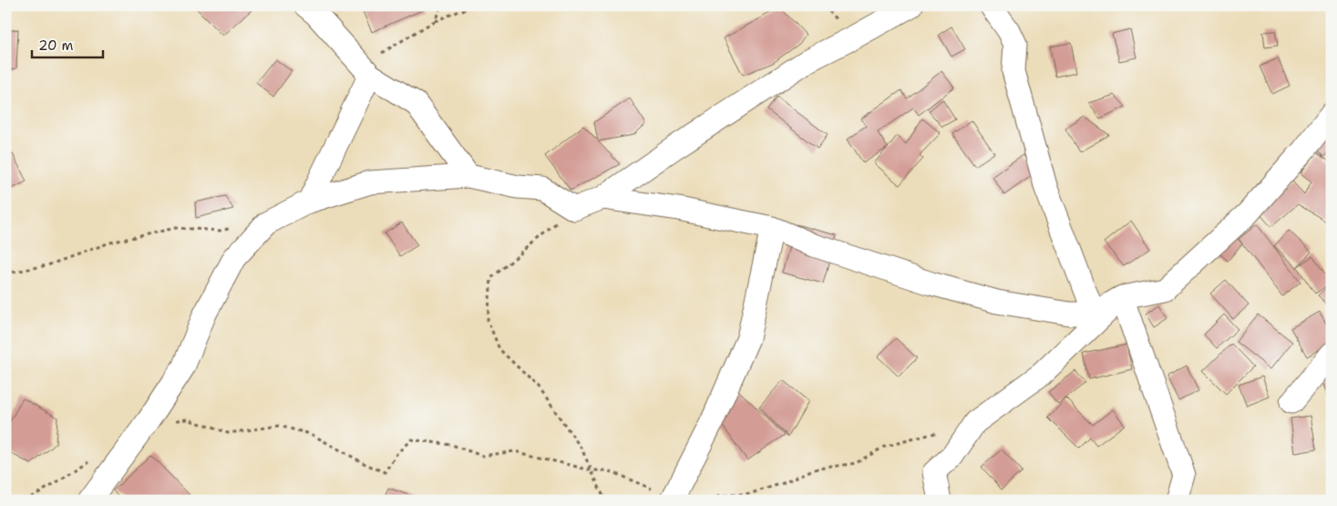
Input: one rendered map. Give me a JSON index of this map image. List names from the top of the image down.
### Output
{
  "scale_bar": "20 m"
}
